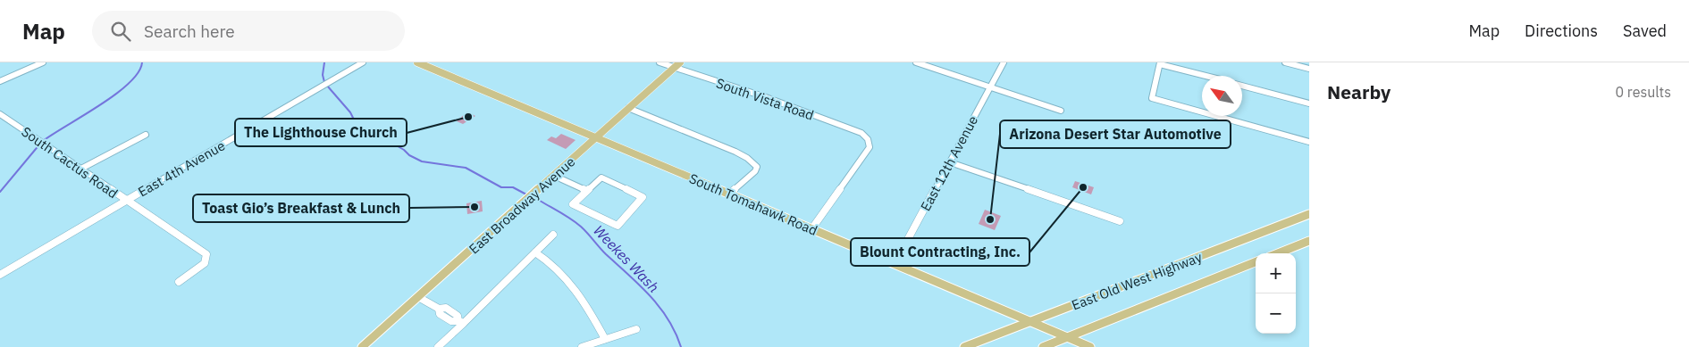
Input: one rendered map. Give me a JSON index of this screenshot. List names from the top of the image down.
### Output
{
  "streets": {
    "main road": ["South Tomahawk Road", "East Broadway Avenue", "East Old West Highway"],
    "street": [
      "South Vista Road",
      "South Cactus Road",
      "East 12th Avenue",
      "East 4th Avenue"
    ]
  },
  "crossings": [
    ["South Vista Road", "South Tomahawk Road"],
    ["South Vista Road", "East Broadway Avenue"],
    ["South Cactus Road", "East 4th Avenue"],
    ["East 12th Avenue", "South Tomahawk Road"],
    ["South Tomahawk Road", "East Broadway Avenue"],
    ["South Tomahawk Road", "East Old West Highway"]
  ],
  "water": ["Weekes Wash"],
  "places": [
    "The Lighthouse Church",
    "Blount Contracting, Inc.",
    "Toast Gio’s Breakfast & Lunch",
    "Arizona Desert Star Automotive"
  ],
  "north": "top left",
  "page": {
    "header": "Map",
    "search": "Search here",
    "nav": ["Map", "Directions", "Saved"],
    "heading": ["Nearby", "0 results"],
    "map_buttons": ["+", "−"]
  }
}
